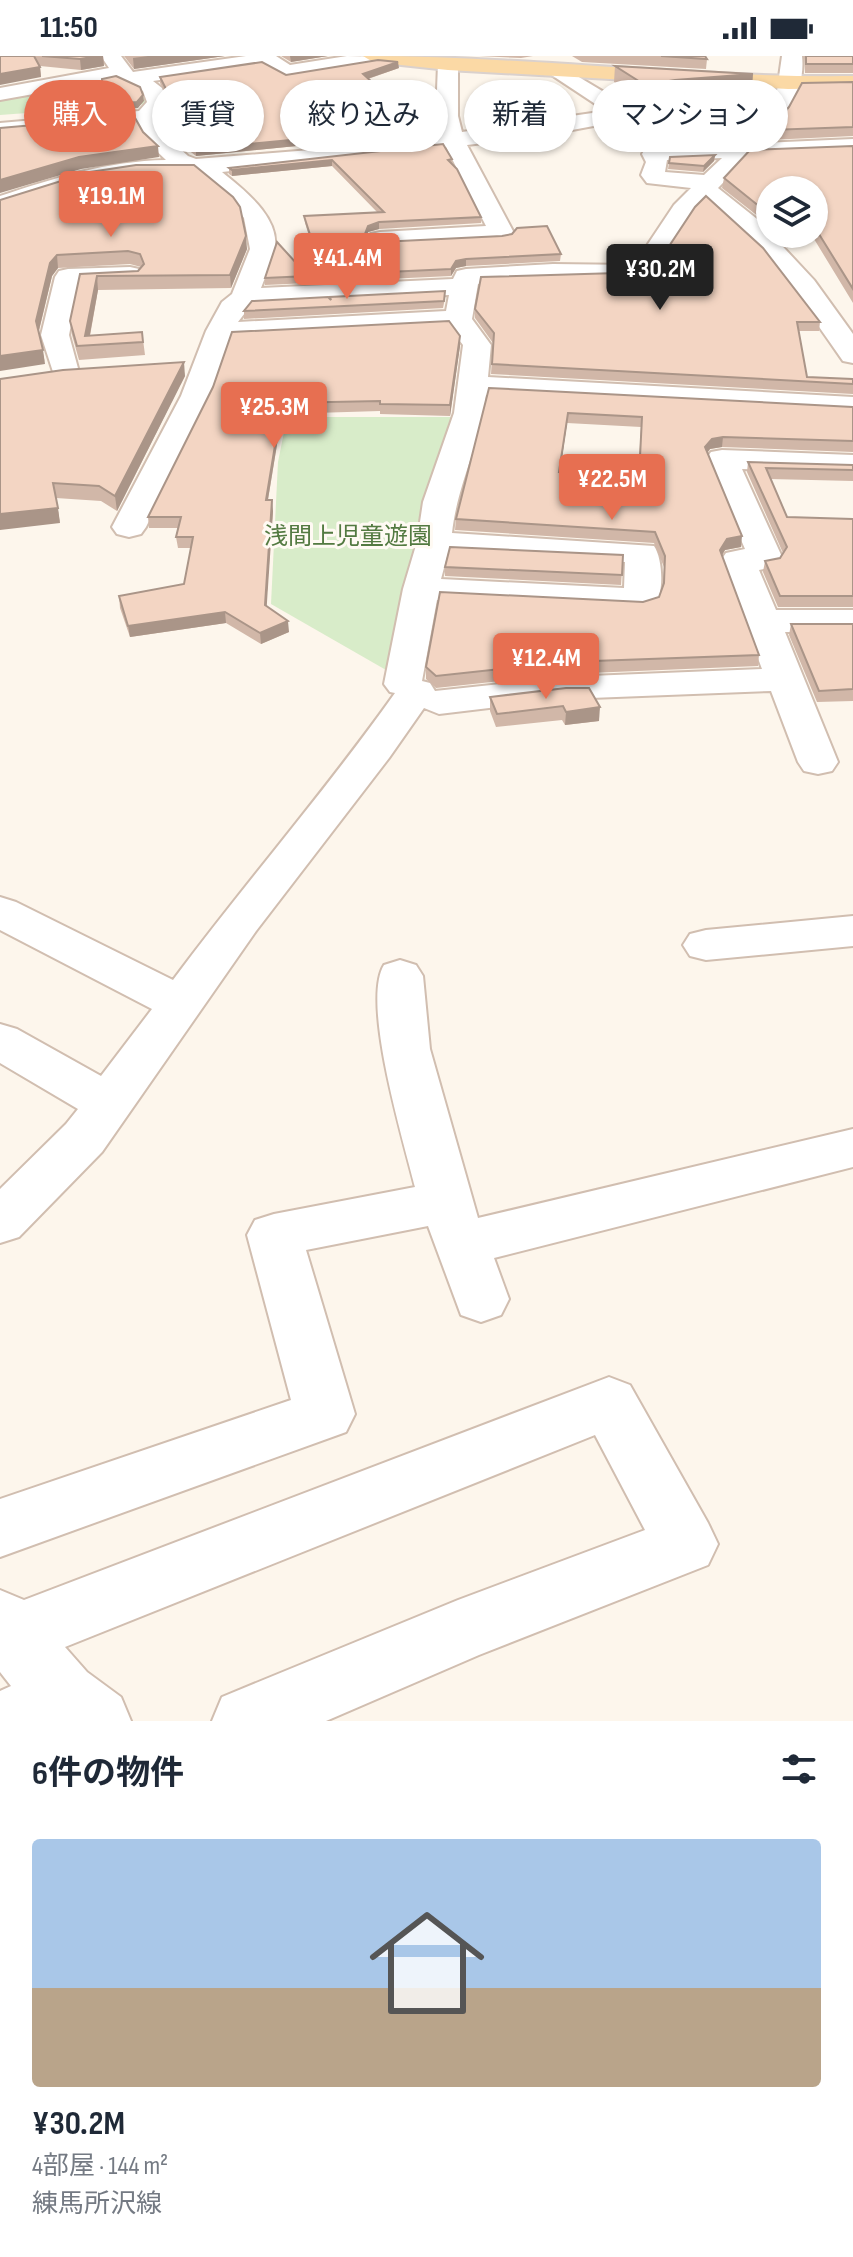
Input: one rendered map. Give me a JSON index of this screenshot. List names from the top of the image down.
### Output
{
  "parks": ["浅間上児童遊園"],
  "page": {
    "status": "11:50",
    "chip": [
      "購入",
      "賃貸",
      "絞り込み",
      "新着",
      "マンション"
    ],
    "price": [
      "¥19.1M",
      "¥41.4M",
      "¥30.2M",
      "¥25.3M",
      "¥22.5M",
      "¥12.4M"
    ],
    "heading": "6件の物件",
    "list": [
      {
        "name": "¥30.2M",
        "note": "4部屋 · 144 m² · 練馬所沢線"
      }
    ]
  }
}
